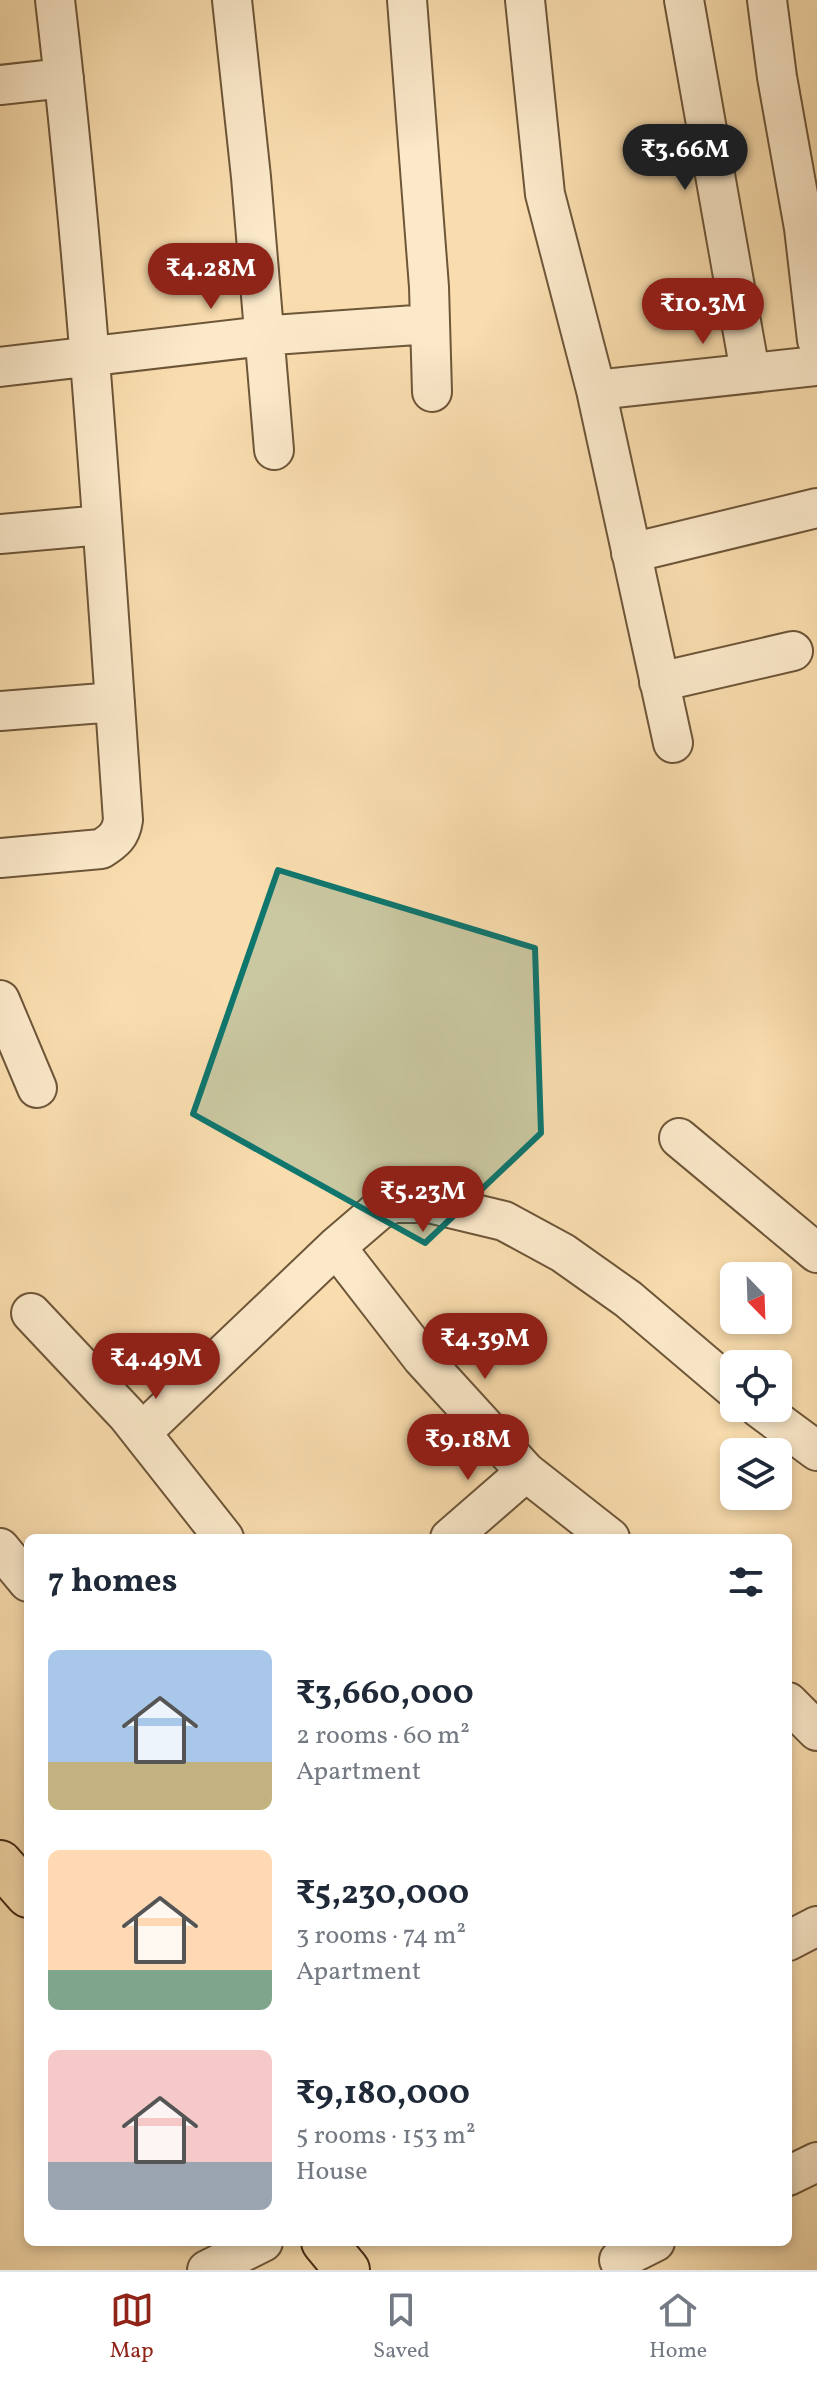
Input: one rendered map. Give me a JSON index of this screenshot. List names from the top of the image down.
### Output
{
  "north": "bottom right",
  "page": {
    "price": [
      "₹3.66M",
      "₹4.28M",
      "₹10.3M",
      "₹5.23M",
      "₹4.39M",
      "₹4.49M",
      "₹9.18M"
    ],
    "heading": "7 homes",
    "list": [
      {
        "name": "₹3,660,000",
        "note": "2 rooms · 60 m² · Apartment"
      },
      {
        "name": "₹5,230,000",
        "note": "3 rooms · 74 m² · Apartment"
      },
      {
        "name": "₹9,180,000",
        "note": "5 rooms · 153 m² · House"
      }
    ],
    "tabs": ["Map", "Saved", "Home"]
  }
}
